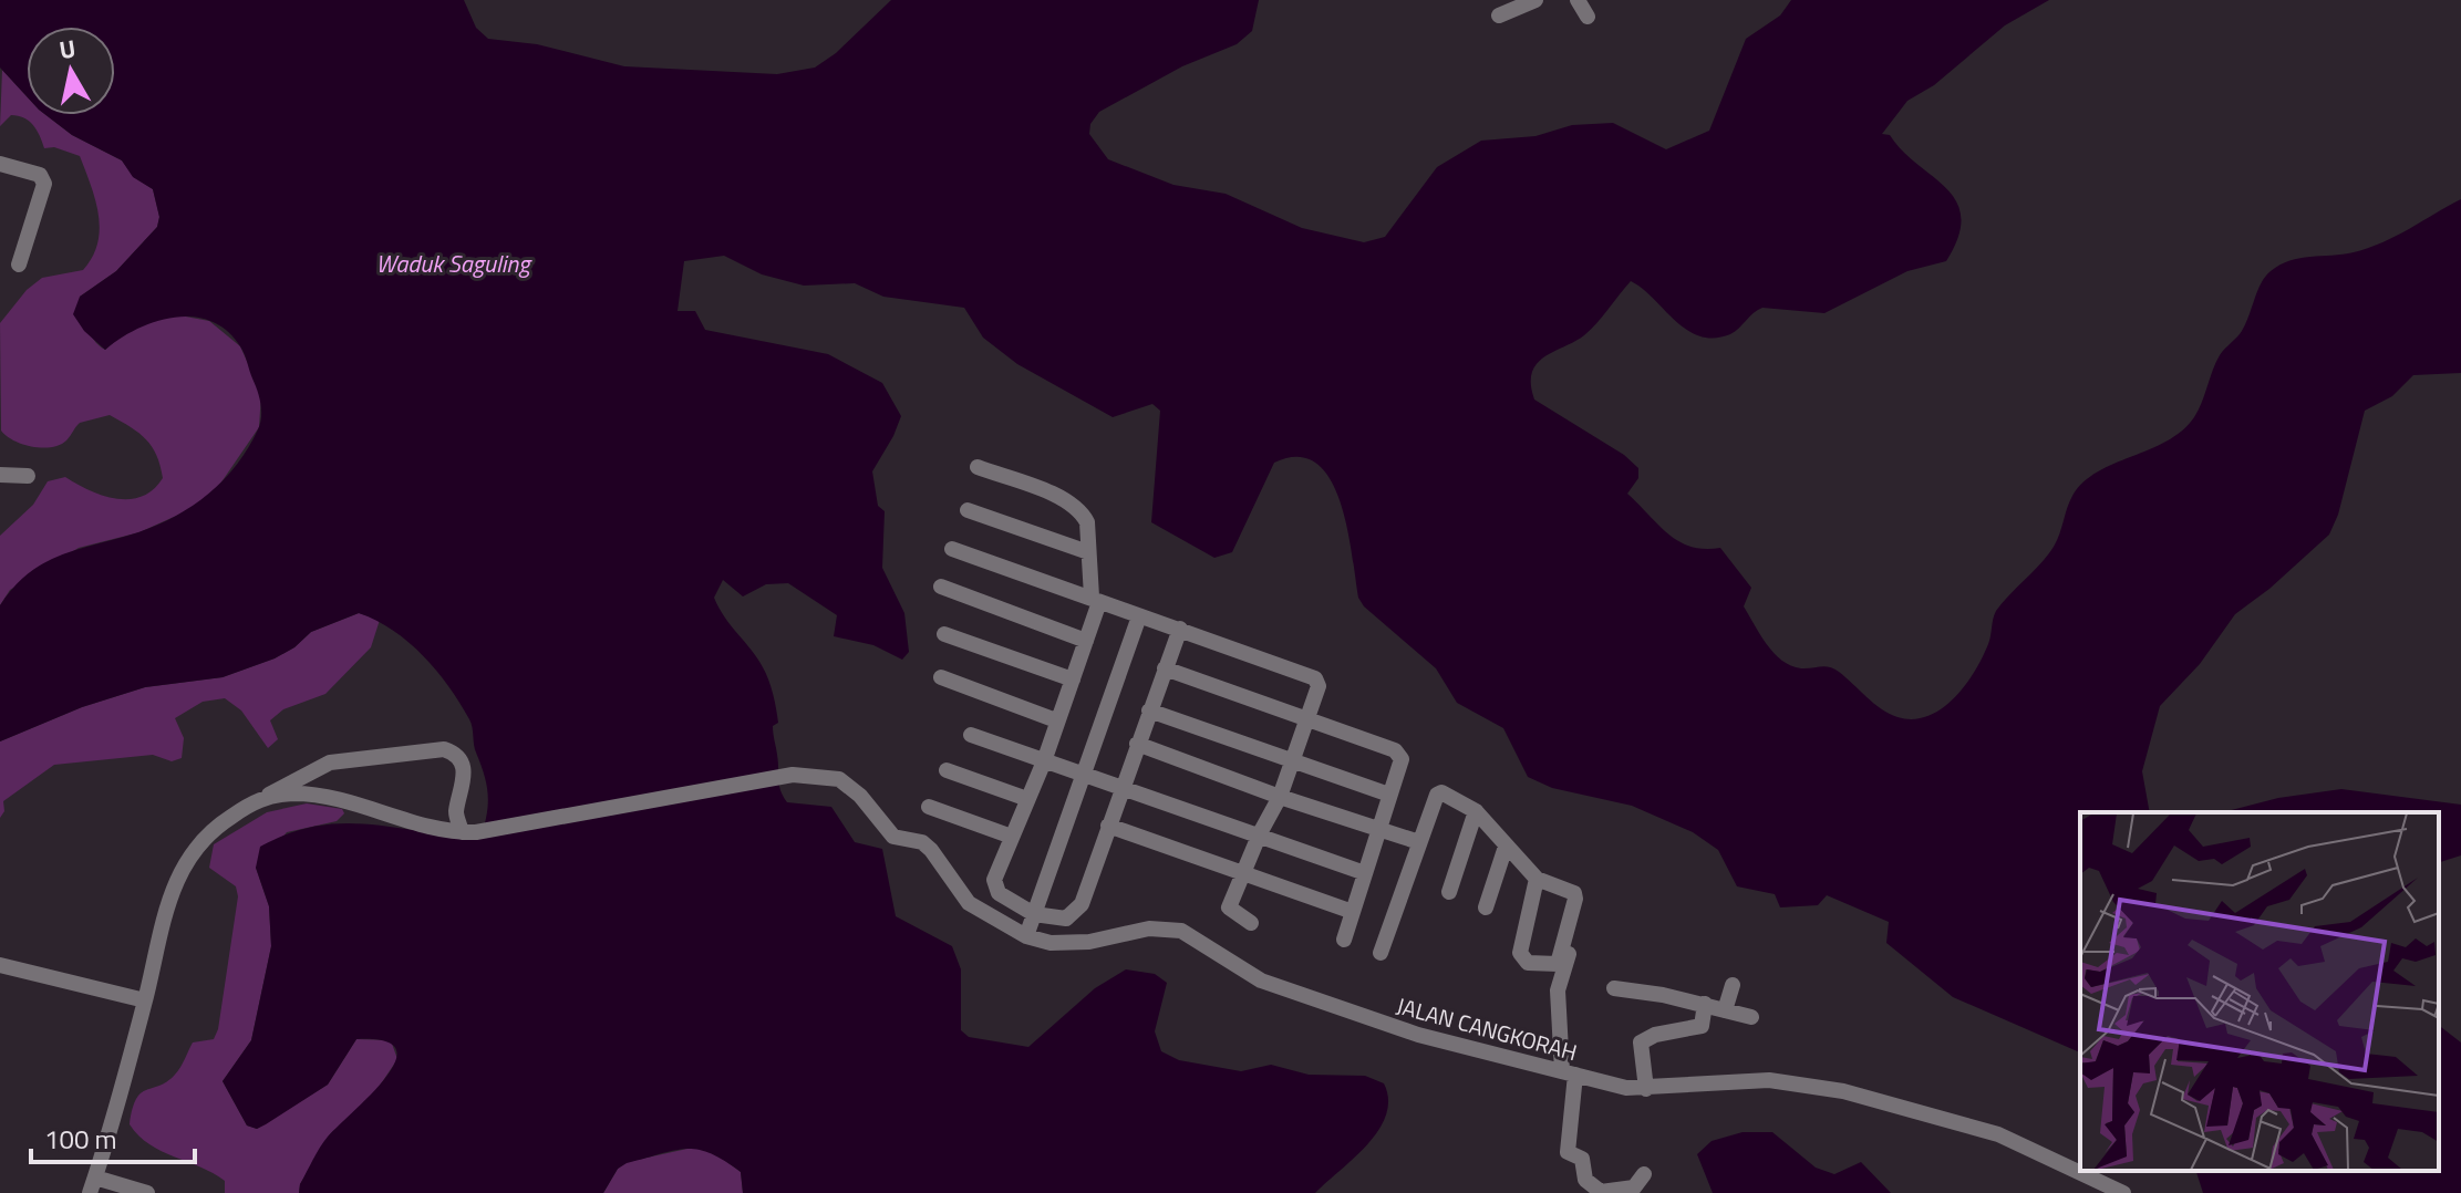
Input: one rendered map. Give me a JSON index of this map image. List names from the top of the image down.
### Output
{
  "streets": {
    "street": ["JALAN CANGKORAH"]
  },
  "water": ["Waduk Saguling"],
  "scale_bar": "100 m",
  "north": "top"
}
